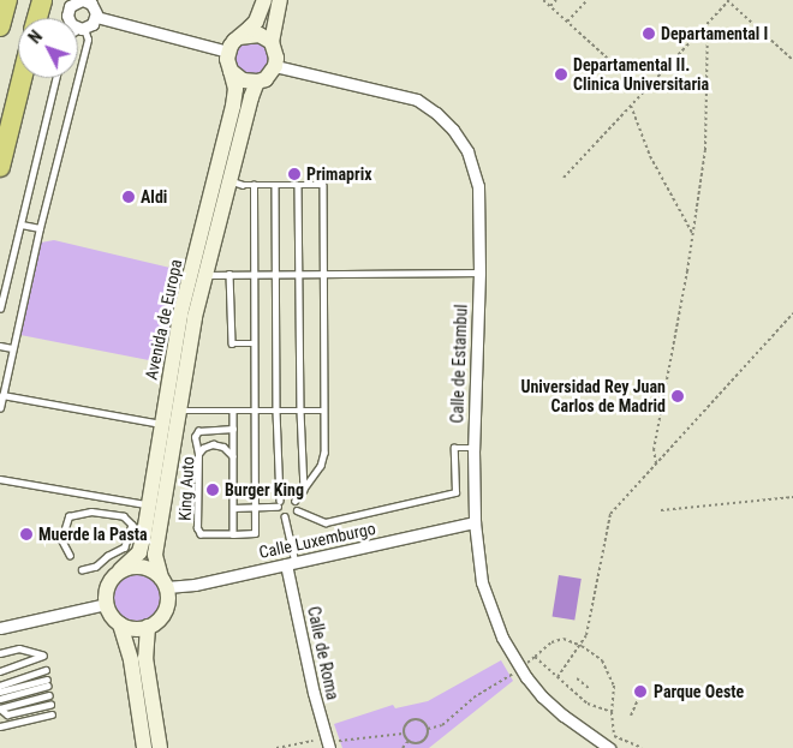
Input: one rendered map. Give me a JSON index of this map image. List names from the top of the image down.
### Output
{
  "streets": {
    "street": [
      "Avenida de Europa",
      "Calle de Estambul",
      "Calle Luxemburgo",
      "Calle de Roma"
    ],
    "lane": ["King Auto"]
  },
  "crossings": [
    ["Avenida de Europa", "Calle de Estambul"],
    ["Avenida de Europa", "Calle Luxemburgo"],
    ["Calle de Estambul", "Calle Luxemburgo"],
    ["Calle Luxemburgo", "Calle de Roma"]
  ],
  "places": [
    "Departamental I",
    "Departamental II. Clinica Universitaria",
    "Primaprix",
    "Aldi",
    "Universidad Rey Juan Carlos de Madrid",
    "Burger King",
    "Muerde la Pasta",
    "Parque Oeste"
  ],
  "north": "top left"
}
